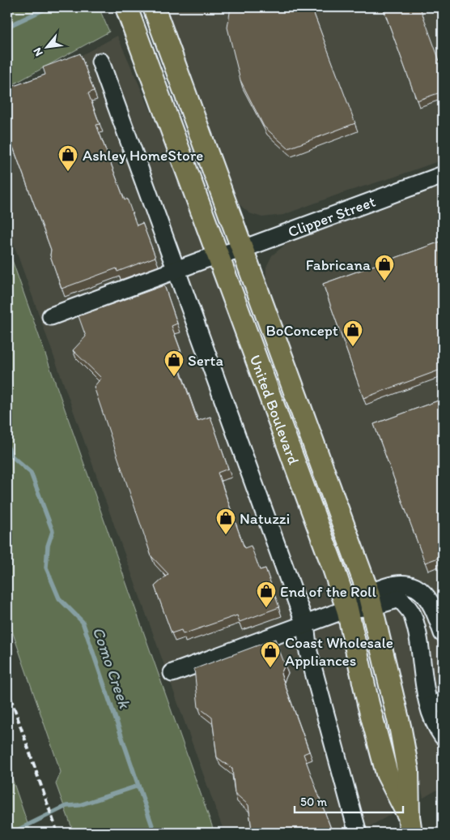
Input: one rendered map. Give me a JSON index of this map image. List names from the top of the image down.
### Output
{
  "streets": {
    "main road": ["United Boulevard"],
    "street": ["Clipper Street"]
  },
  "crossings": [
    ["Clipper Street", "United Boulevard"]
  ],
  "water": ["Como Creek"],
  "places": {
    "shop": [
      "Ashley HomeStore",
      "Fabricana",
      "BoConcept",
      "Serta",
      "Natuzzi",
      "End of the Roll",
      "Coast Wholesale Appliances"
    ]
  },
  "scale_bar": "50 m",
  "north": "bottom left"
}
